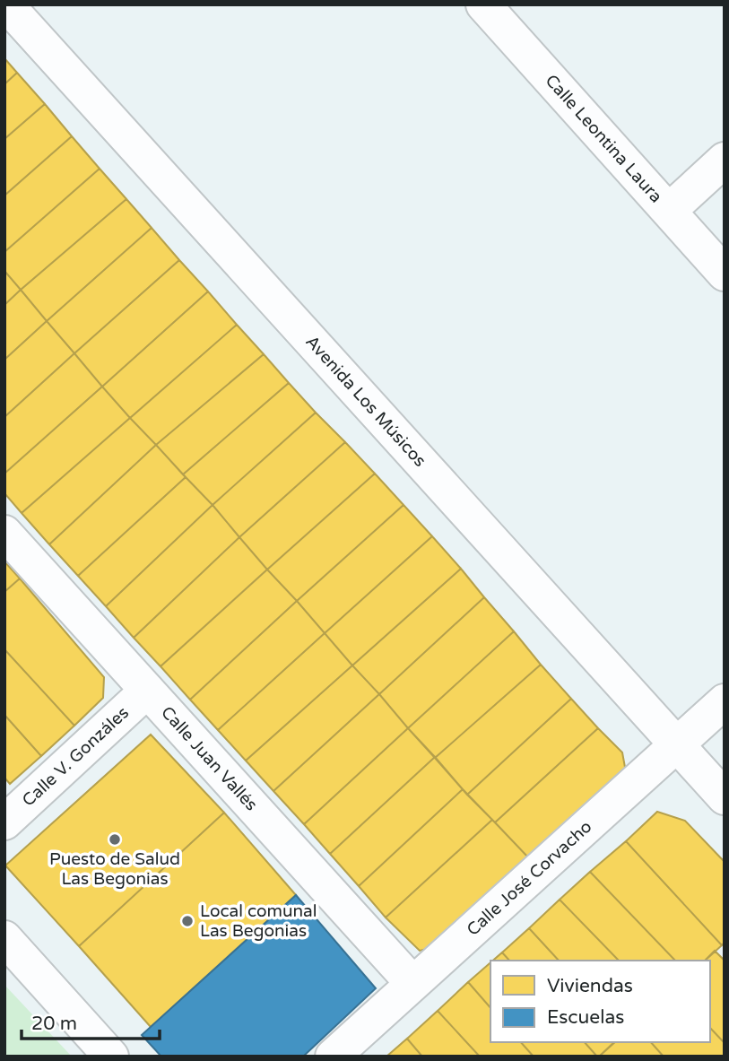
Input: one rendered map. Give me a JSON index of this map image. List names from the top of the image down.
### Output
{
  "streets": {
    "street": [
      "Calle Leontina Laura",
      "Avenida Los Músicos",
      "Calle V. Gonzáles",
      "Calle Juan Vallés",
      "Calle José Corvacho"
    ]
  },
  "crossings": [
    ["Avenida Los Músicos", "Calle José Corvacho"],
    ["Calle V. Gonzáles", "Calle Juan Vallés"],
    ["Calle Juan Vallés", "Calle José Corvacho"]
  ],
  "places": ["Puesto de Salud Las Begonias", "Local comunal Las Begonias"],
  "legend": ["Viviendas", "Escuelas"],
  "scale_bar": "20 m"
}
